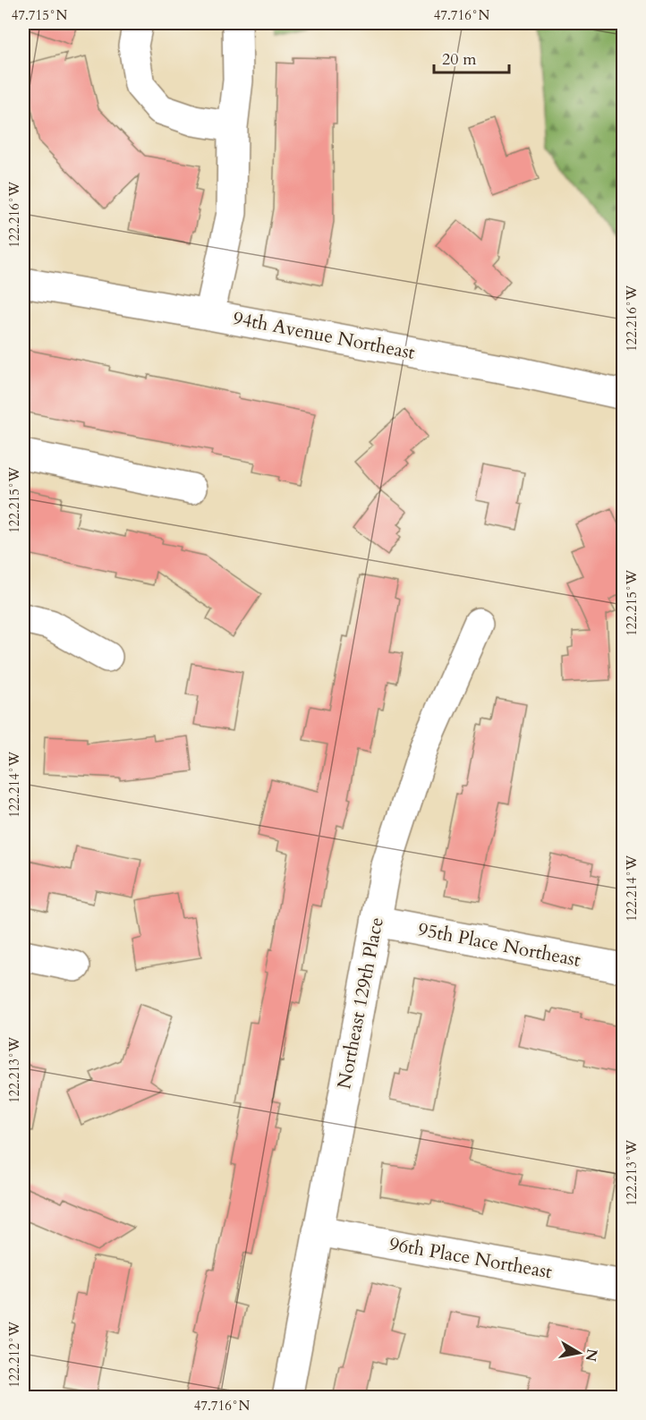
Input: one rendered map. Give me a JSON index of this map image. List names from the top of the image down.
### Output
{
  "streets": {
    "street": [
      "94th Avenue Northeast",
      "95th Place Northeast",
      "Northeast 129th Place",
      "96th Place Northeast"
    ]
  },
  "crossings": [
    ["95th Place Northeast", "Northeast 129th Place"],
    ["Northeast 129th Place", "96th Place Northeast"]
  ],
  "scale_bar": "20 m",
  "north": "right",
  "coordinates": [
    "47.715°N",
    "47.716°N",
    "122.216°W",
    "122.215°W",
    "122.214°W",
    "122.213°W",
    "122.212°W"
  ]
}
